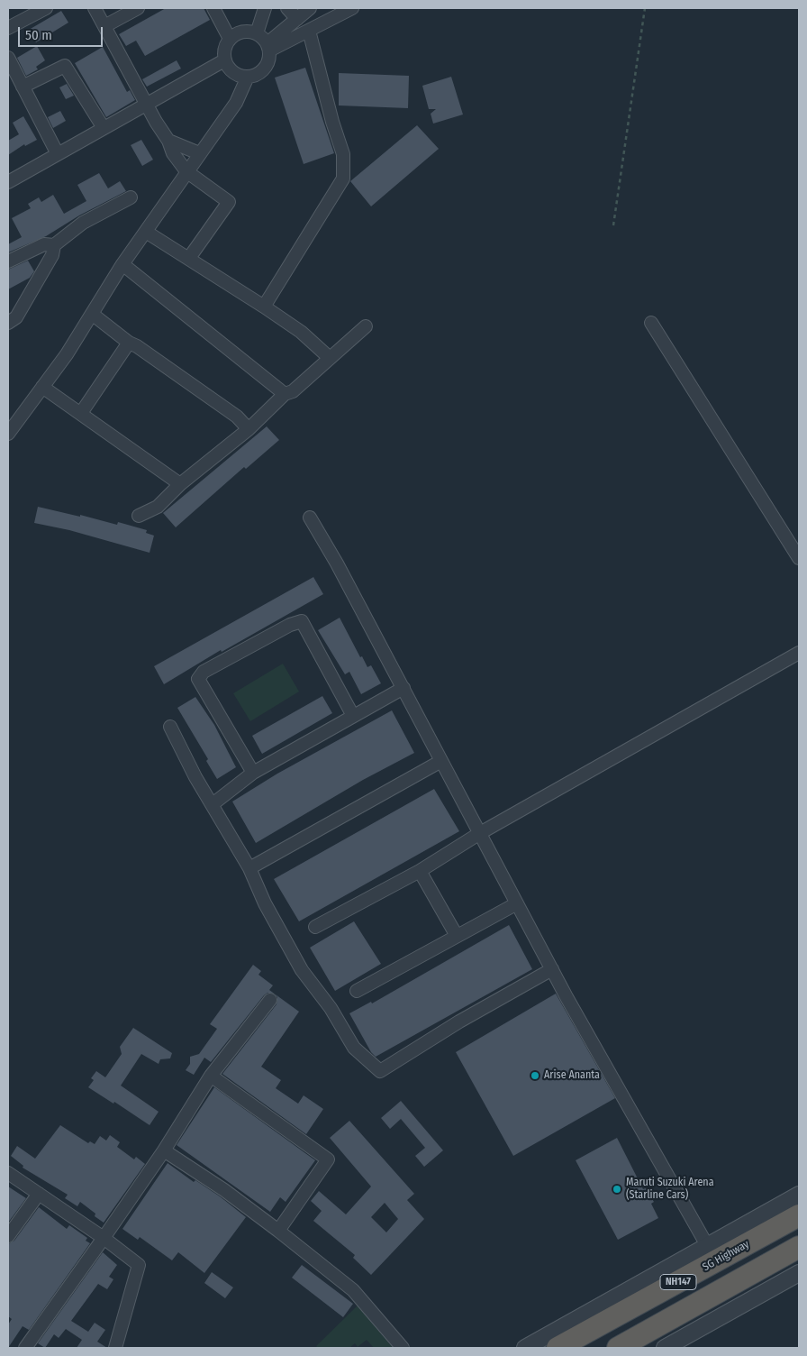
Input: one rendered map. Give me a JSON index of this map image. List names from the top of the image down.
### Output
{
  "streets": {
    "highway": ["SG Highway", "NH147"]
  },
  "places": ["Arise Ananta", "Maruti Suzuki Arena (Starline Cars)"],
  "scale_bar": "50 m"
}
